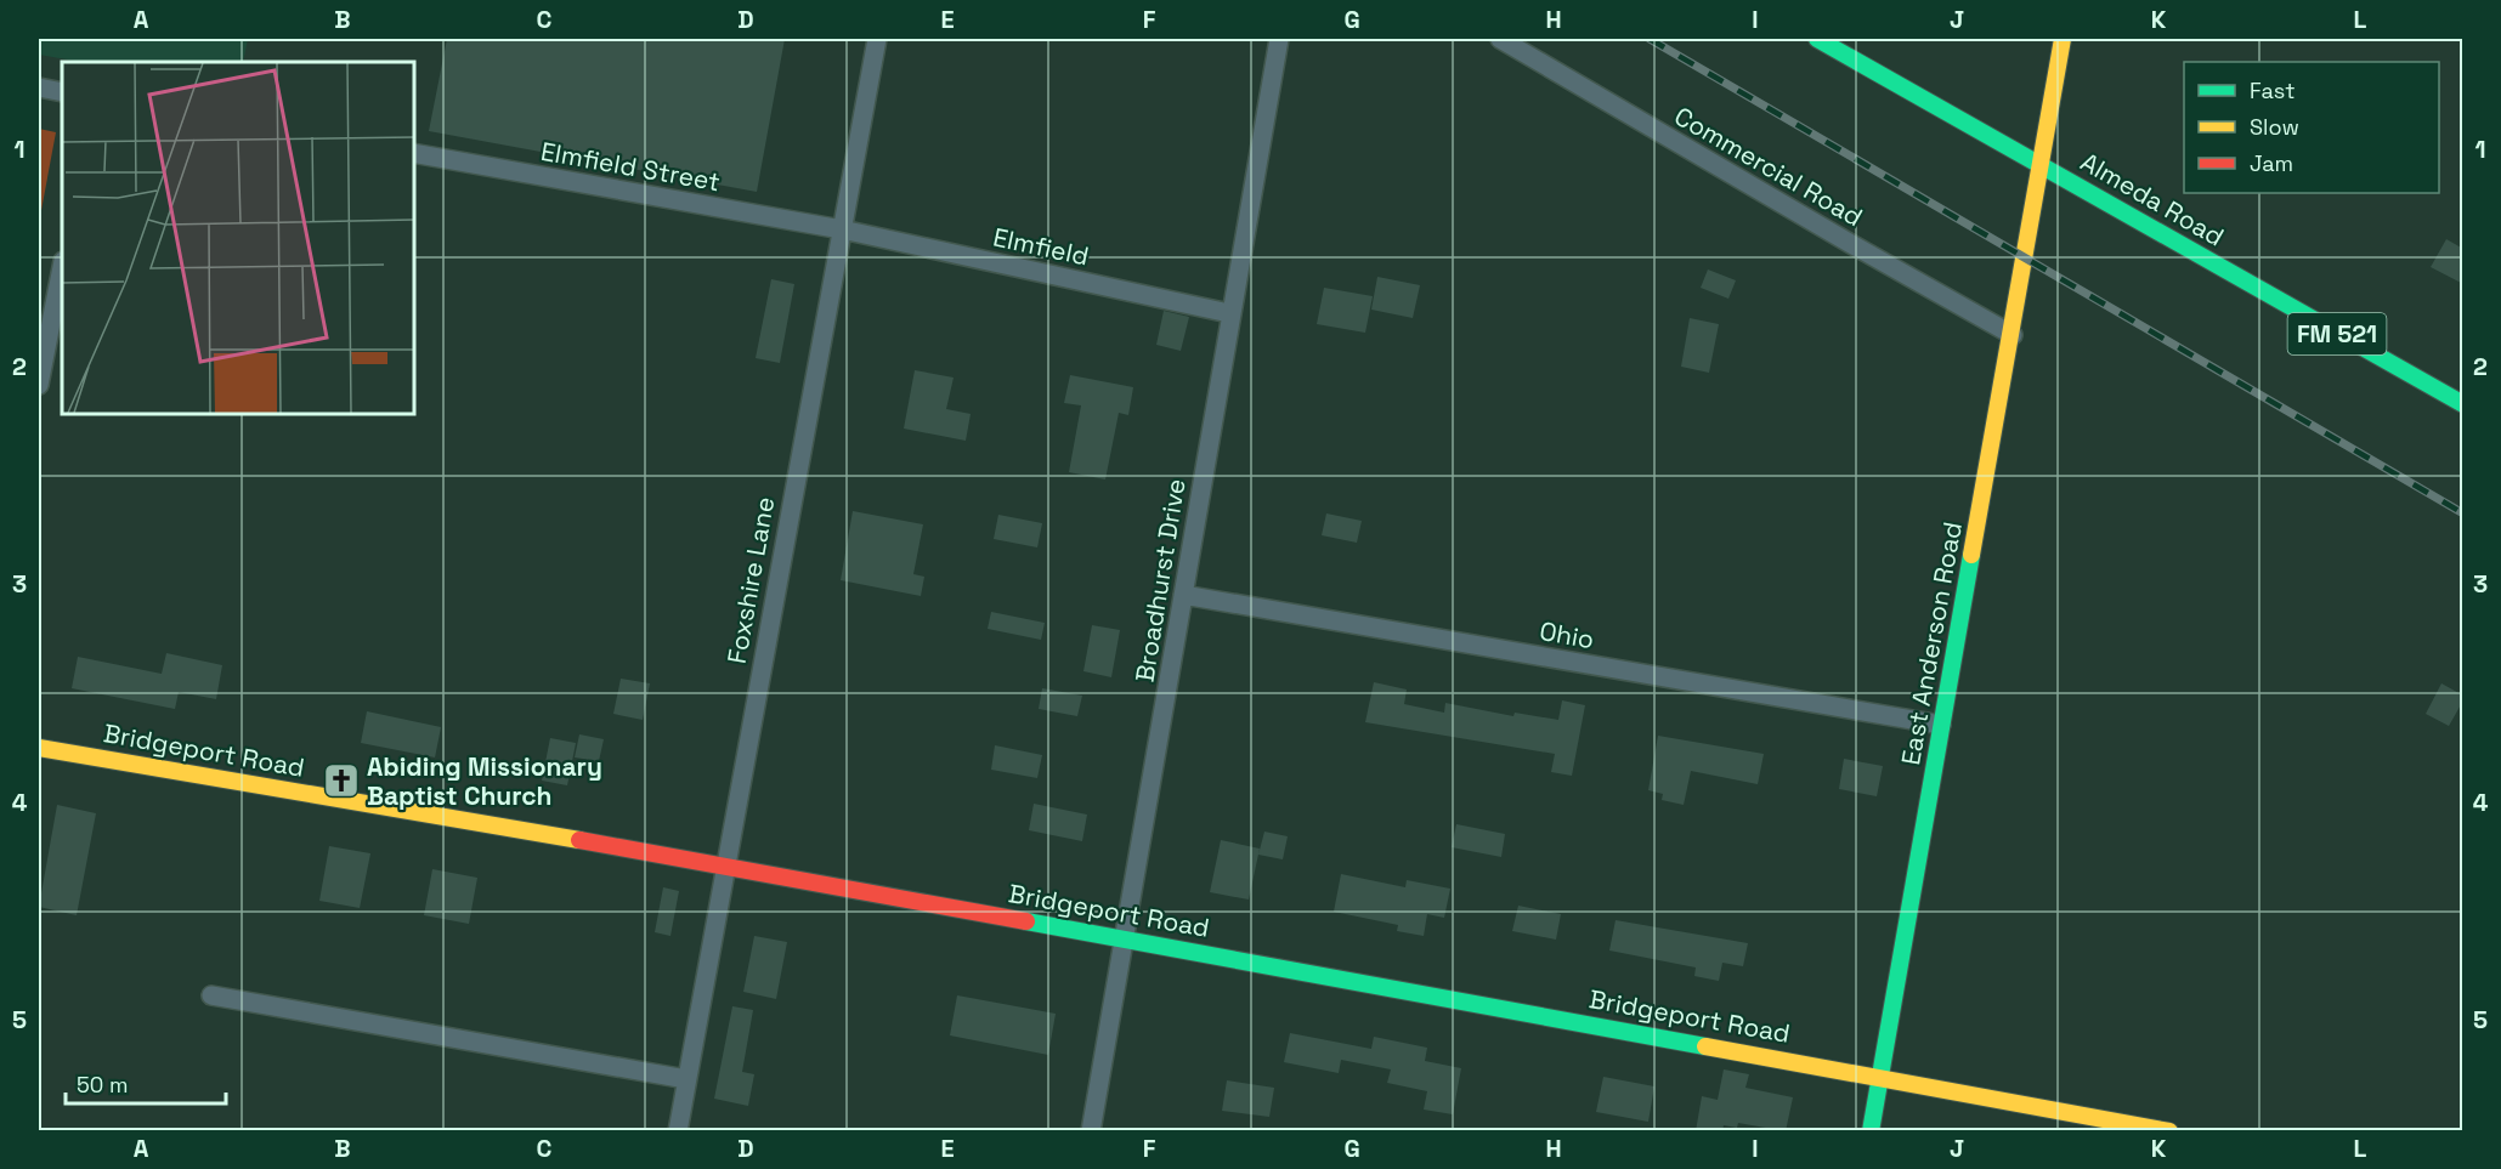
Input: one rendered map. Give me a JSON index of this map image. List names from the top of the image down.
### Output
{
  "streets": {
    "street": [
      "Elmfield Street",
      "Commercial Road",
      "Almeda Road",
      "Elmfield",
      "FM 521",
      "Foxshire Lane",
      "Broadhurst Drive",
      "Ohio",
      "East Anderson Road",
      "Bridgeport Road"
    ]
  },
  "crossings": [
    ["Elmfield Street", "Elmfield"],
    ["Elmfield Street", "Foxshire Lane"],
    ["Commercial Road", "East Anderson Road"],
    ["Almeda Road", "East Anderson Road"],
    ["Elmfield", "Foxshire Lane"],
    ["Elmfield", "Broadhurst Drive"],
    ["Foxshire Lane", "Bridgeport Road"],
    ["Broadhurst Drive", "Ohio"],
    ["Broadhurst Drive", "Bridgeport Road"],
    ["Ohio", "East Anderson Road"],
    ["East Anderson Road", "Bridgeport Road"]
  ],
  "places": {
    "church": ["Abiding Missionary Baptist Church"]
  },
  "legend": ["Fast", "Slow", "Jam"],
  "scale_bar": "50 m",
  "grid": {
    "columns": [
      "A",
      "B",
      "C",
      "D",
      "E",
      "F",
      "G",
      "H",
      "I",
      "J",
      "K",
      "L"
    ],
    "rows": [
      "1",
      "2",
      "3",
      "4",
      "5"
    ]
  }
}
